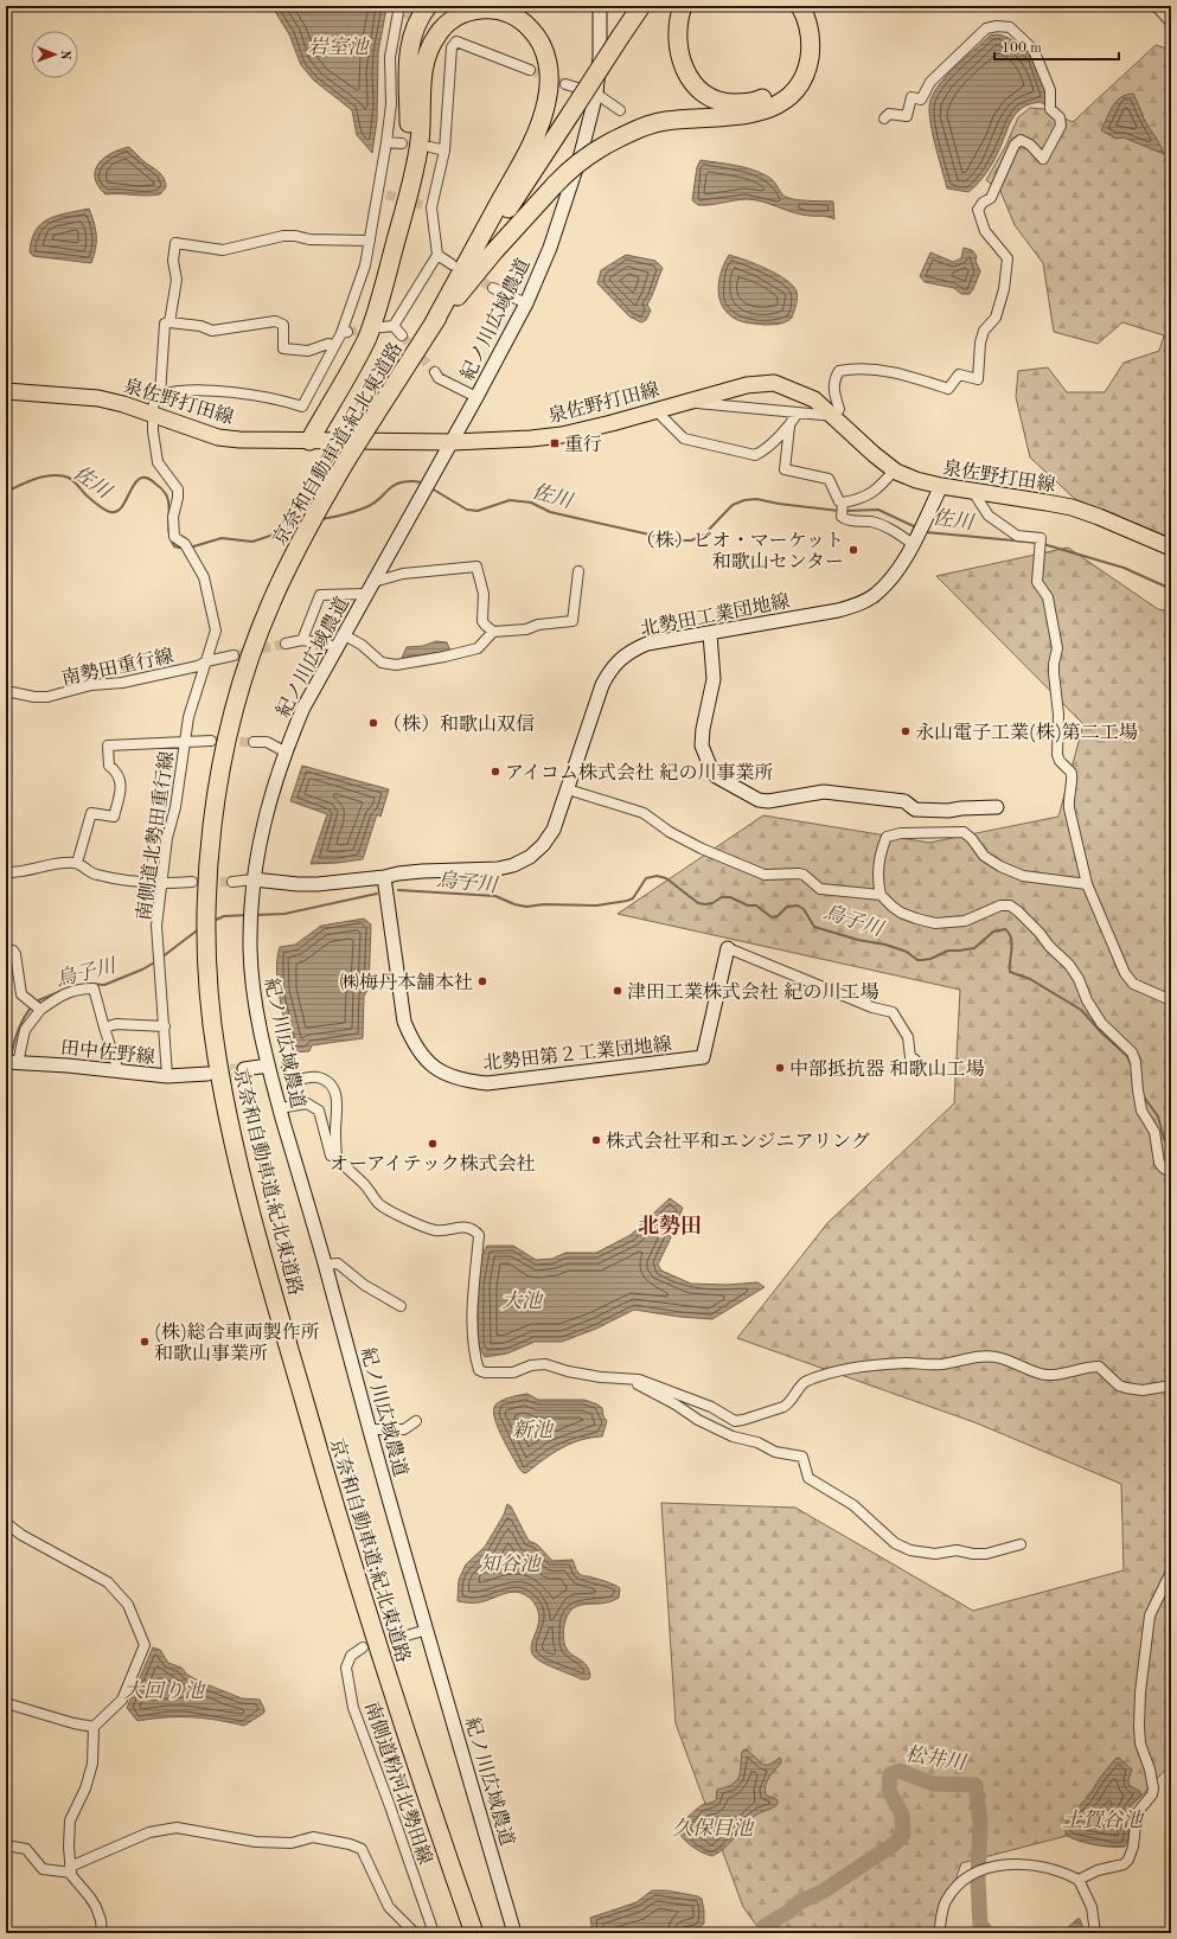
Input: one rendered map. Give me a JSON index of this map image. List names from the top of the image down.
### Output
{
  "streets": {
    "highway": ["京奈和自動車道;紀北東道路"],
    "main road": ["泉佐野打田線"],
    "street": [
      "紀ノ川広域農道",
      "北勢田工業団地線",
      "南勢田重行線",
      "南側道北勢田重行線",
      "田中佐野線",
      "北勢田第２工業団地線",
      "南側道粉河北勢田線"
    ]
  },
  "crossings": [
    ["紀ノ川広域農道", "泉佐野打田線"],
    ["紀ノ川広域農道", "北勢田工業団地線"],
    ["泉佐野打田線", "北勢田工業団地線"],
    ["泉佐野打田線", "南側道北勢田重行線"],
    ["北勢田工業団地線", "北勢田第２工業団地線"],
    ["南勢田重行線", "南側道北勢田重行線"],
    ["南側道北勢田重行線", "田中佐野線"]
  ],
  "districts": ["北勢田"],
  "water": [
    "岩室池",
    "佐川",
    "烏子川",
    "大池",
    "新池",
    "知谷池",
    "大回り池",
    "松井川",
    "土賀谷池",
    "久保目池"
  ],
  "places": {
    "transit": ["重行"],
    "other": [
      "（株）ビオ・マーケット 和歌山センター",
      "（株）和歌山双信",
      "永山電子工業(株)第二工場",
      "アイコム株式会社 紀の川事業所",
      "㈱梅丹本舗本社",
      "津田工業株式会社 紀の川工場",
      "中部抵抗器 和歌山工場",
      "株式会社平和エンジニアリング",
      "オーアイテック株式会社",
      "(株)総合車両製作所 和歌山事業所"
    ]
  },
  "scale_bar": "100 m",
  "north": "right"
}
